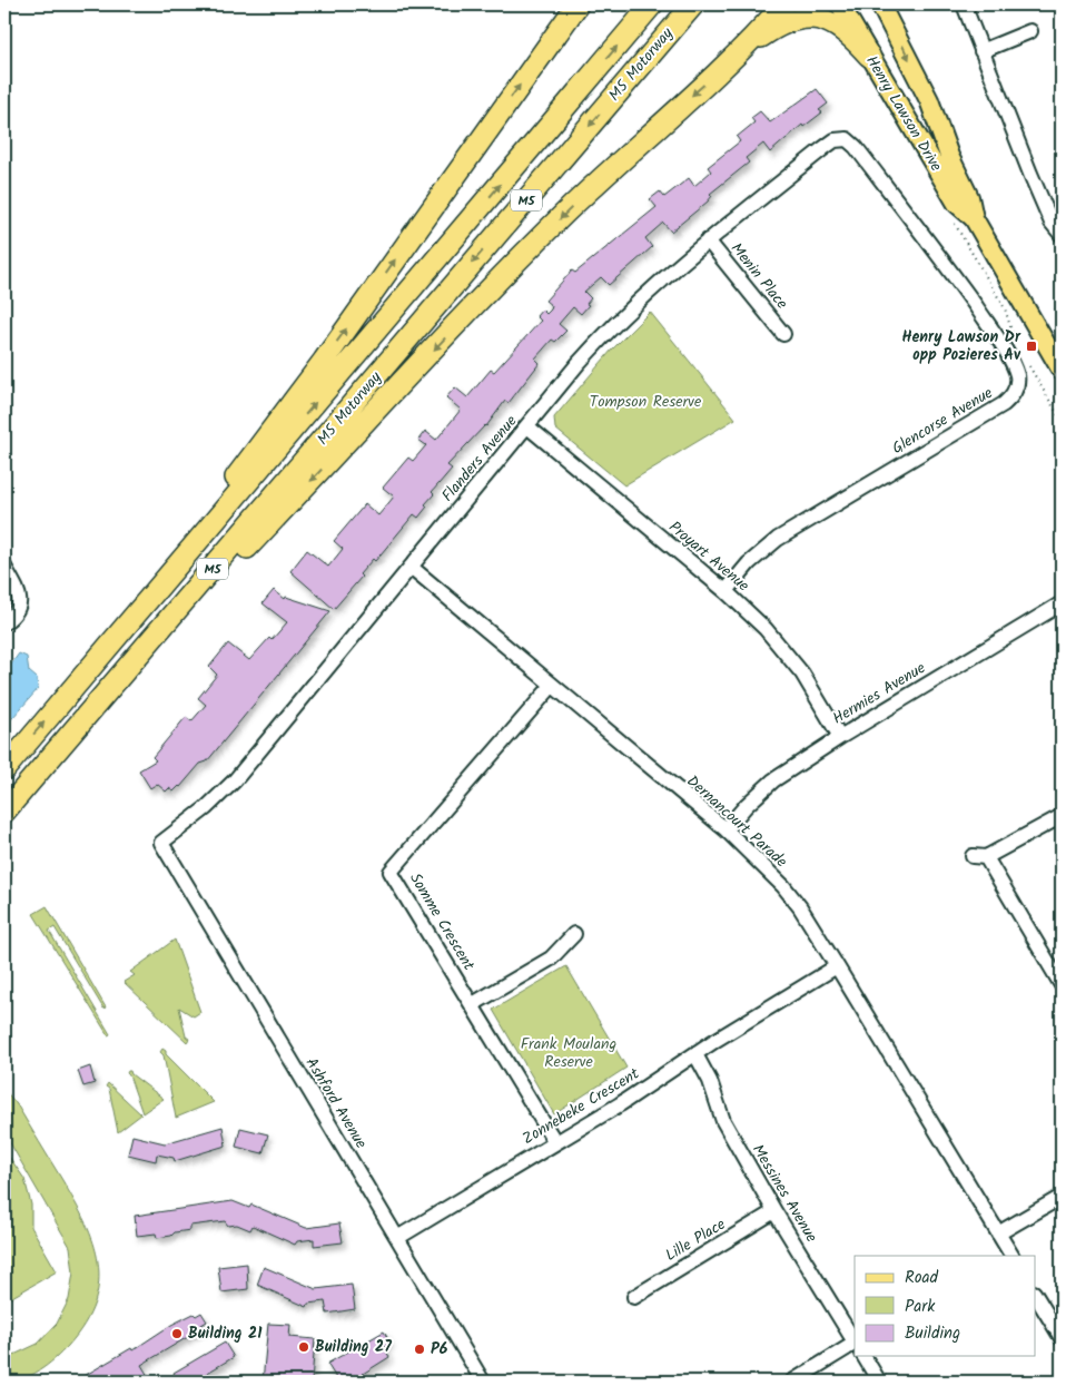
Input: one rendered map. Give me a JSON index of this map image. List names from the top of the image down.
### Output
{
  "streets": {
    "highway": ["M5 Motorway", "M5"],
    "main road": ["Henry Lawson Drive"],
    "street": [
      "Menin Place",
      "Glencorse Avenue",
      "Flanders Avenue",
      "Proyart Avenue",
      "Hermies Avenue",
      "Dernancourt Parade",
      "Somme Crescent",
      "Ashford Avenue",
      "Zonnebeke Crescent",
      "Messines Avenue",
      "Lille Place"
    ]
  },
  "crossings": [
    ["Menin Place", "Flanders Avenue"],
    ["Glencorse Avenue", "Flanders Avenue"],
    ["Glencorse Avenue", "Proyart Avenue"],
    ["Flanders Avenue", "Proyart Avenue"],
    ["Flanders Avenue", "Dernancourt Parade"],
    ["Flanders Avenue", "Ashford Avenue"],
    ["Proyart Avenue", "Hermies Avenue"],
    ["Hermies Avenue", "Dernancourt Parade"],
    ["Dernancourt Parade", "Somme Crescent"],
    ["Dernancourt Parade", "Zonnebeke Crescent"],
    ["Somme Crescent", "Zonnebeke Crescent"],
    ["Ashford Avenue", "Zonnebeke Crescent"],
    ["Zonnebeke Crescent", "Messines Avenue"],
    ["Messines Avenue", "Lille Place"]
  ],
  "parks": ["Tompson Reserve", "Frank Moulang Reserve"],
  "places": {
    "transit": ["Henry Lawson Dr opp Pozieres Av"],
    "other": ["Building 21", "Building 27", "P6"]
  },
  "legend": ["Road", "Park", "Building"]
}
